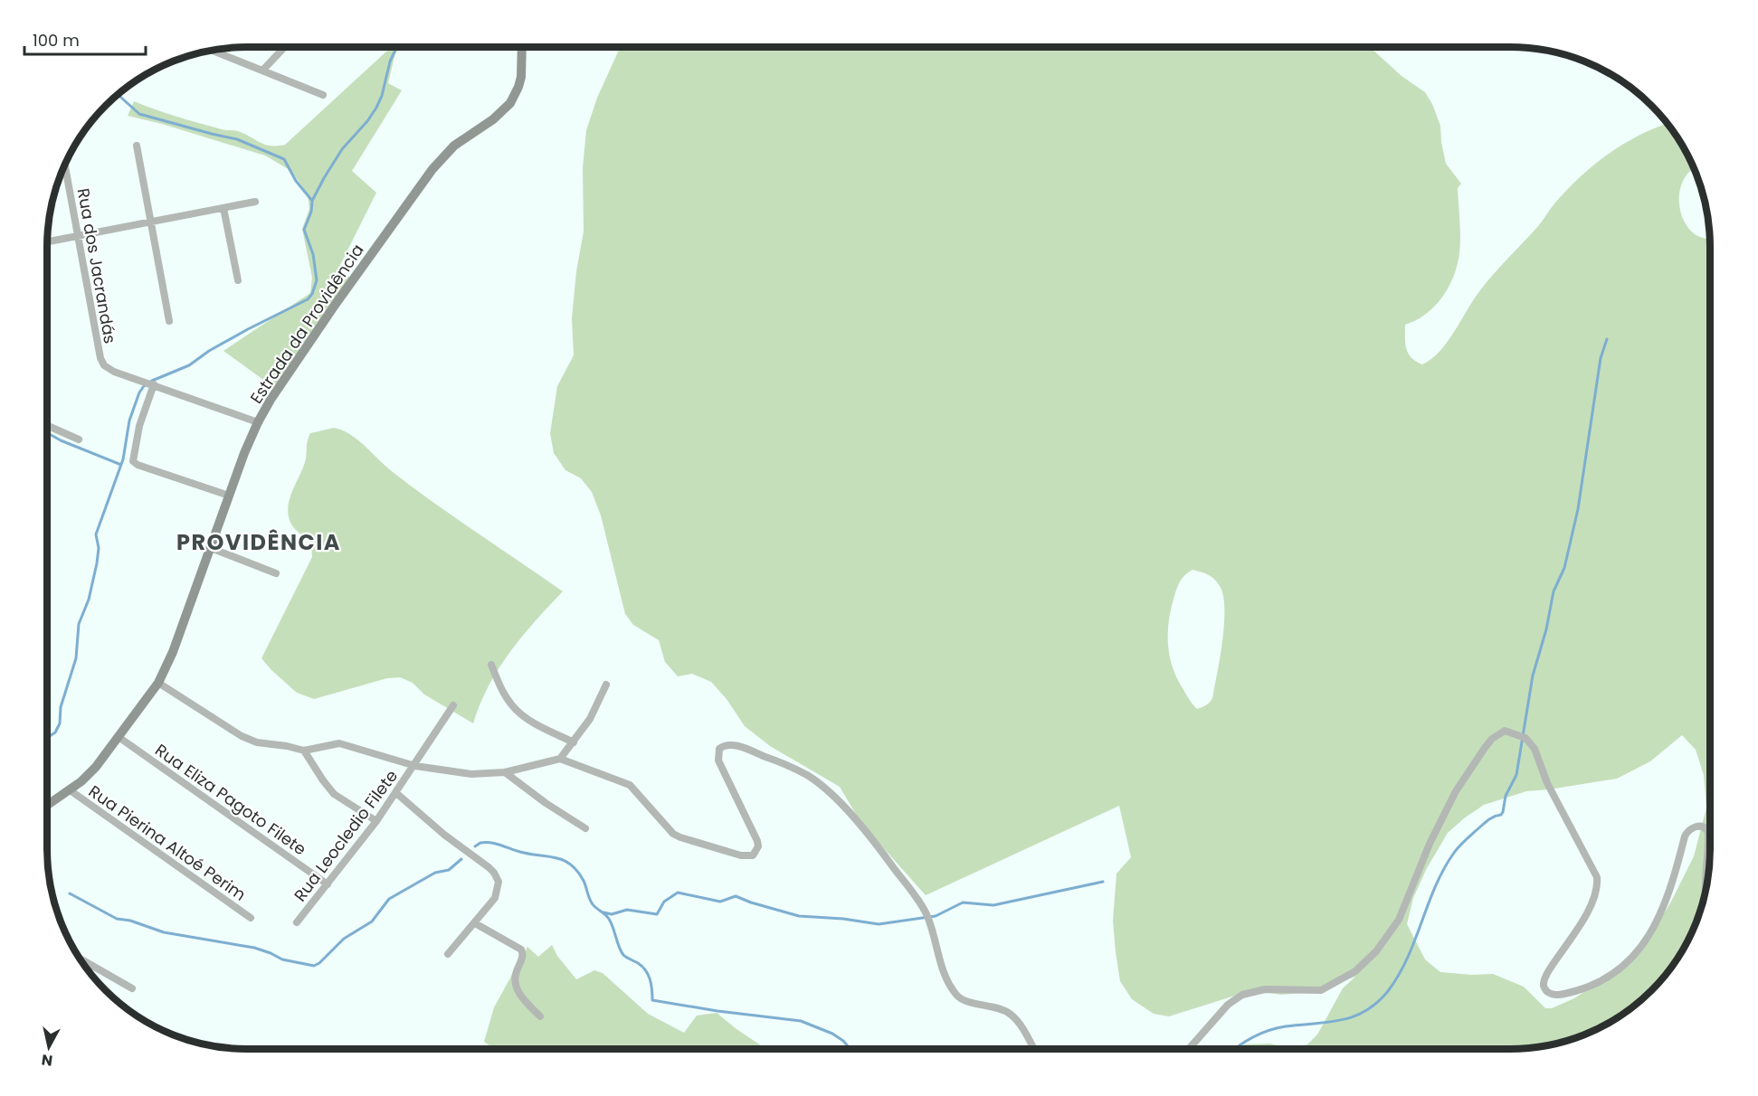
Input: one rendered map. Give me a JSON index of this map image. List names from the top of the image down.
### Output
{
  "streets": {
    "street": [
      "Rua dos Jacrandás",
      "Estrada da Providência",
      "Rua Eliza Pagoto Filete",
      "Rua Leocledio Filete",
      "Rua Pierina Altoé Perim"
    ]
  },
  "crossings": [
    ["Rua dos Jacrandás", "Estrada da Providência"],
    ["Estrada da Providência", "Rua Eliza Pagoto Filete"],
    ["Estrada da Providência", "Rua Pierina Altoé Perim"],
    ["Rua Eliza Pagoto Filete", "Rua Leocledio Filete"]
  ],
  "districts": ["PROVIDÊNCIA"],
  "scale_bar": "100 m",
  "north": "bottom"
}
